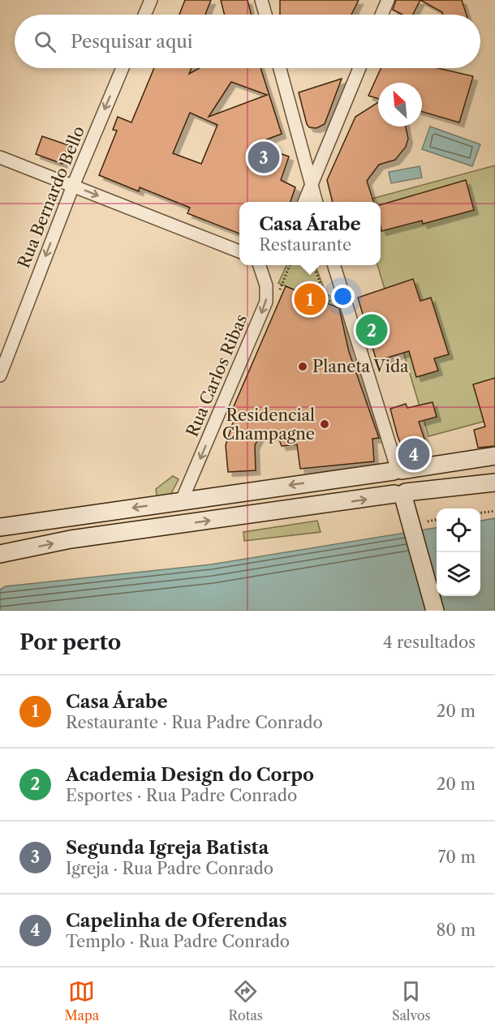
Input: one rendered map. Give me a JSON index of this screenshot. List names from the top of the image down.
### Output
{
  "streets": {
    "street": ["Rua Bernardo Bello", "Rua Carlos Ribas"]
  },
  "one_way": ["Rua Bernardo Bello", "Rua Carlos Ribas"],
  "places": ["Planeta Vida", "Residencial Champagne"],
  "north": "top left",
  "page": {
    "search": "Pesquisar aqui",
    "pins": [
      "3",
      "1",
      "2",
      "4"
    ],
    "popup": ["Casa Árabe", "Restaurante"],
    "heading": ["Por perto", "4 resultados"],
    "list": [
      {
        "mark": "1",
        "name": "Casa Árabe",
        "note": "Restaurante · Rua Padre Conrado",
        "value": "20 m"
      },
      {
        "mark": "2",
        "name": "Academia Design do Corpo",
        "note": "Esportes · Rua Padre Conrado",
        "value": "20 m"
      },
      {
        "mark": "3",
        "name": "Segunda Igreja Batista",
        "note": "Igreja · Rua Padre Conrado",
        "value": "70 m"
      },
      {
        "mark": "4",
        "name": "Capelinha de Oferendas",
        "note": "Templo · Rua Padre Conrado",
        "value": "80 m"
      }
    ],
    "nav": ["Mapa", "Rotas", "Salvos"]
  }
}
